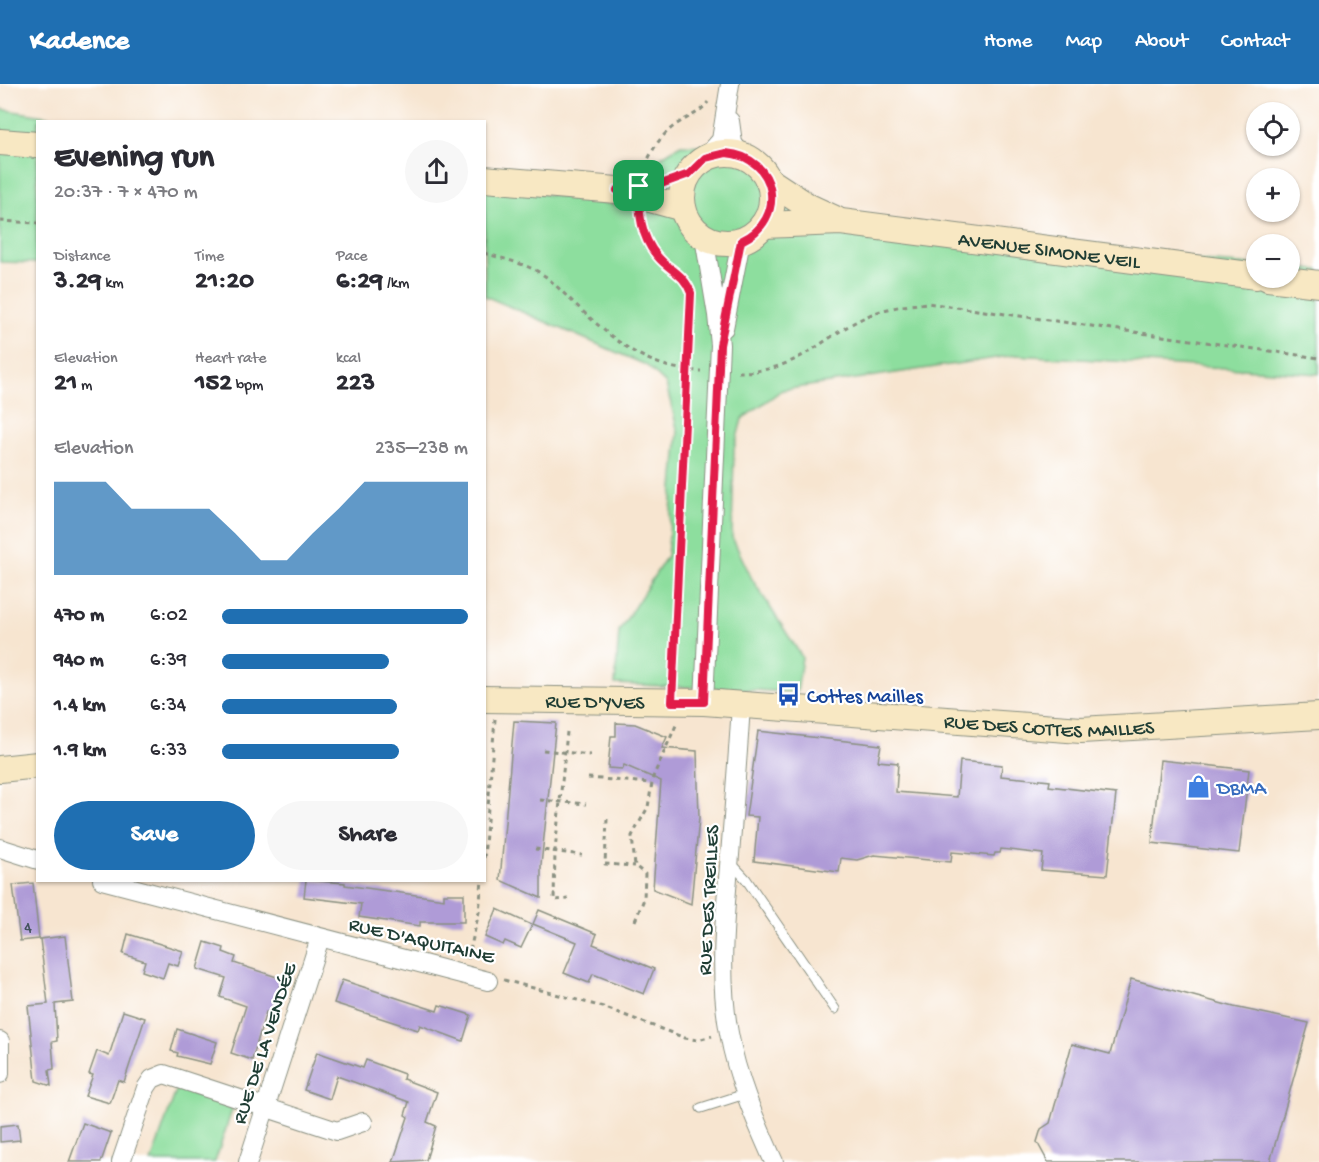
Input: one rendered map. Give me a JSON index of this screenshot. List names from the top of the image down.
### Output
{
  "streets": {
    "main road": ["AVENUE SIMONE VEIL", "RUE D'YVES", "RUE DES COTTES MAILLES"],
    "street": ["RUE DES TREILLES", "RUE D'AQUITAINE", "RUE DE LA VENDÉE"]
  },
  "crossings": [
    ["RUE D'YVES", "RUE DES COTTES MAILLES"],
    ["RUE D'YVES", "RUE DES TREILLES"],
    ["RUE DES COTTES MAILLES", "RUE DES TREILLES"],
    ["RUE DES TREILLES", "RUE D'AQUITAINE"],
    ["RUE D'AQUITAINE", "RUE DE LA VENDÉE"]
  ],
  "places": {
    "bus stop": ["Cottes Mailles"],
    "shop": ["DBMA"]
  },
  "house_numbers": ["4"],
  "page": {
    "header": "Kadence",
    "nav": [
      "Home",
      "Map",
      "About",
      "Contact"
    ],
    "map_buttons": ["+", "−"],
    "heading": ["Evening run", "20:37 · 7 × 470 m"],
    "stats": [
      ["Distance", "3.29 km"],
      ["Time", "21:20"],
      ["Pace", "6:29 /km"],
      ["Elevation", "21 m"],
      ["Heart rate", "152 bpm"],
      ["kcal", "223"]
    ],
    "chart": ["Elevation", "235–238 m"],
    "list": [
      {
        "name": "470 m",
        "note": "6:02"
      },
      {
        "name": "940 m",
        "note": "6:39"
      },
      {
        "name": "1.4 km",
        "note": "6:34"
      },
      {
        "name": "1.9 km",
        "note": "6:33"
      }
    ],
    "buttons": ["Save", "Share"]
  }
}
